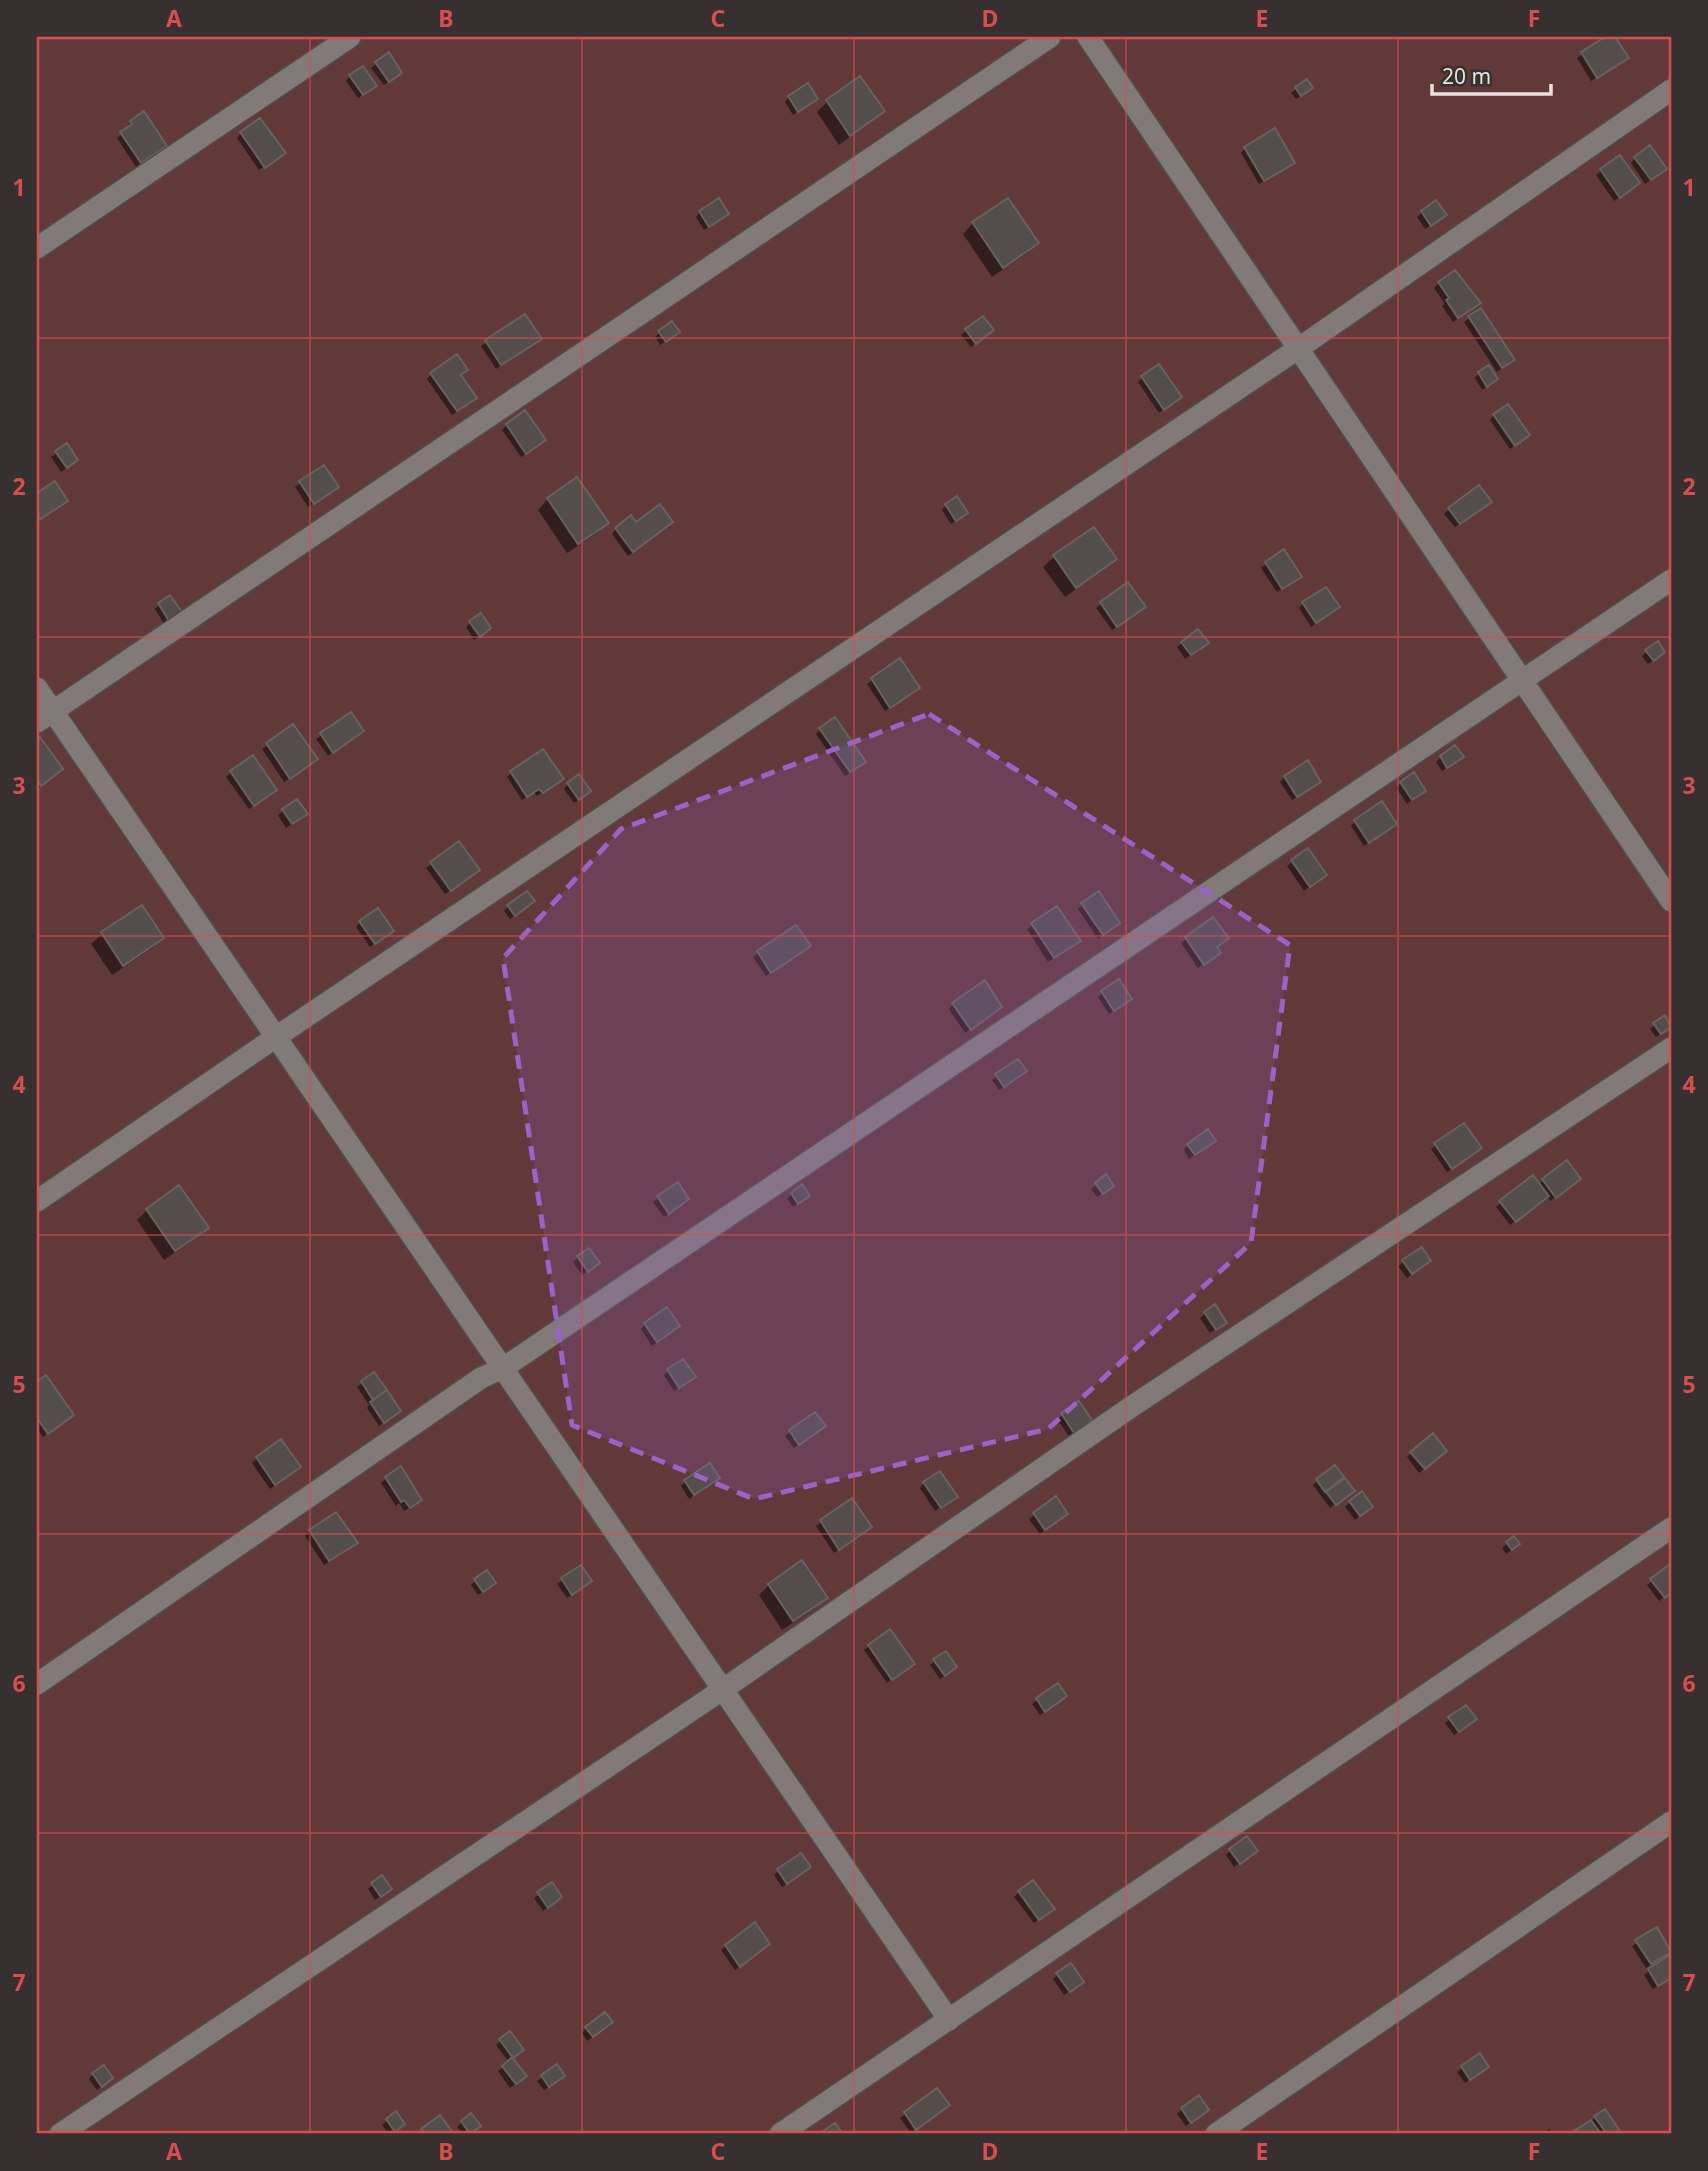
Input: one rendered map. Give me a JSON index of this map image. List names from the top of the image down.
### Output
{
  "scale_bar": "20 m",
  "grid": {
    "columns": [
      "A",
      "B",
      "C",
      "D",
      "E",
      "F"
    ],
    "rows": [
      "1",
      "2",
      "3",
      "4",
      "5",
      "6",
      "7"
    ]
  }
}
